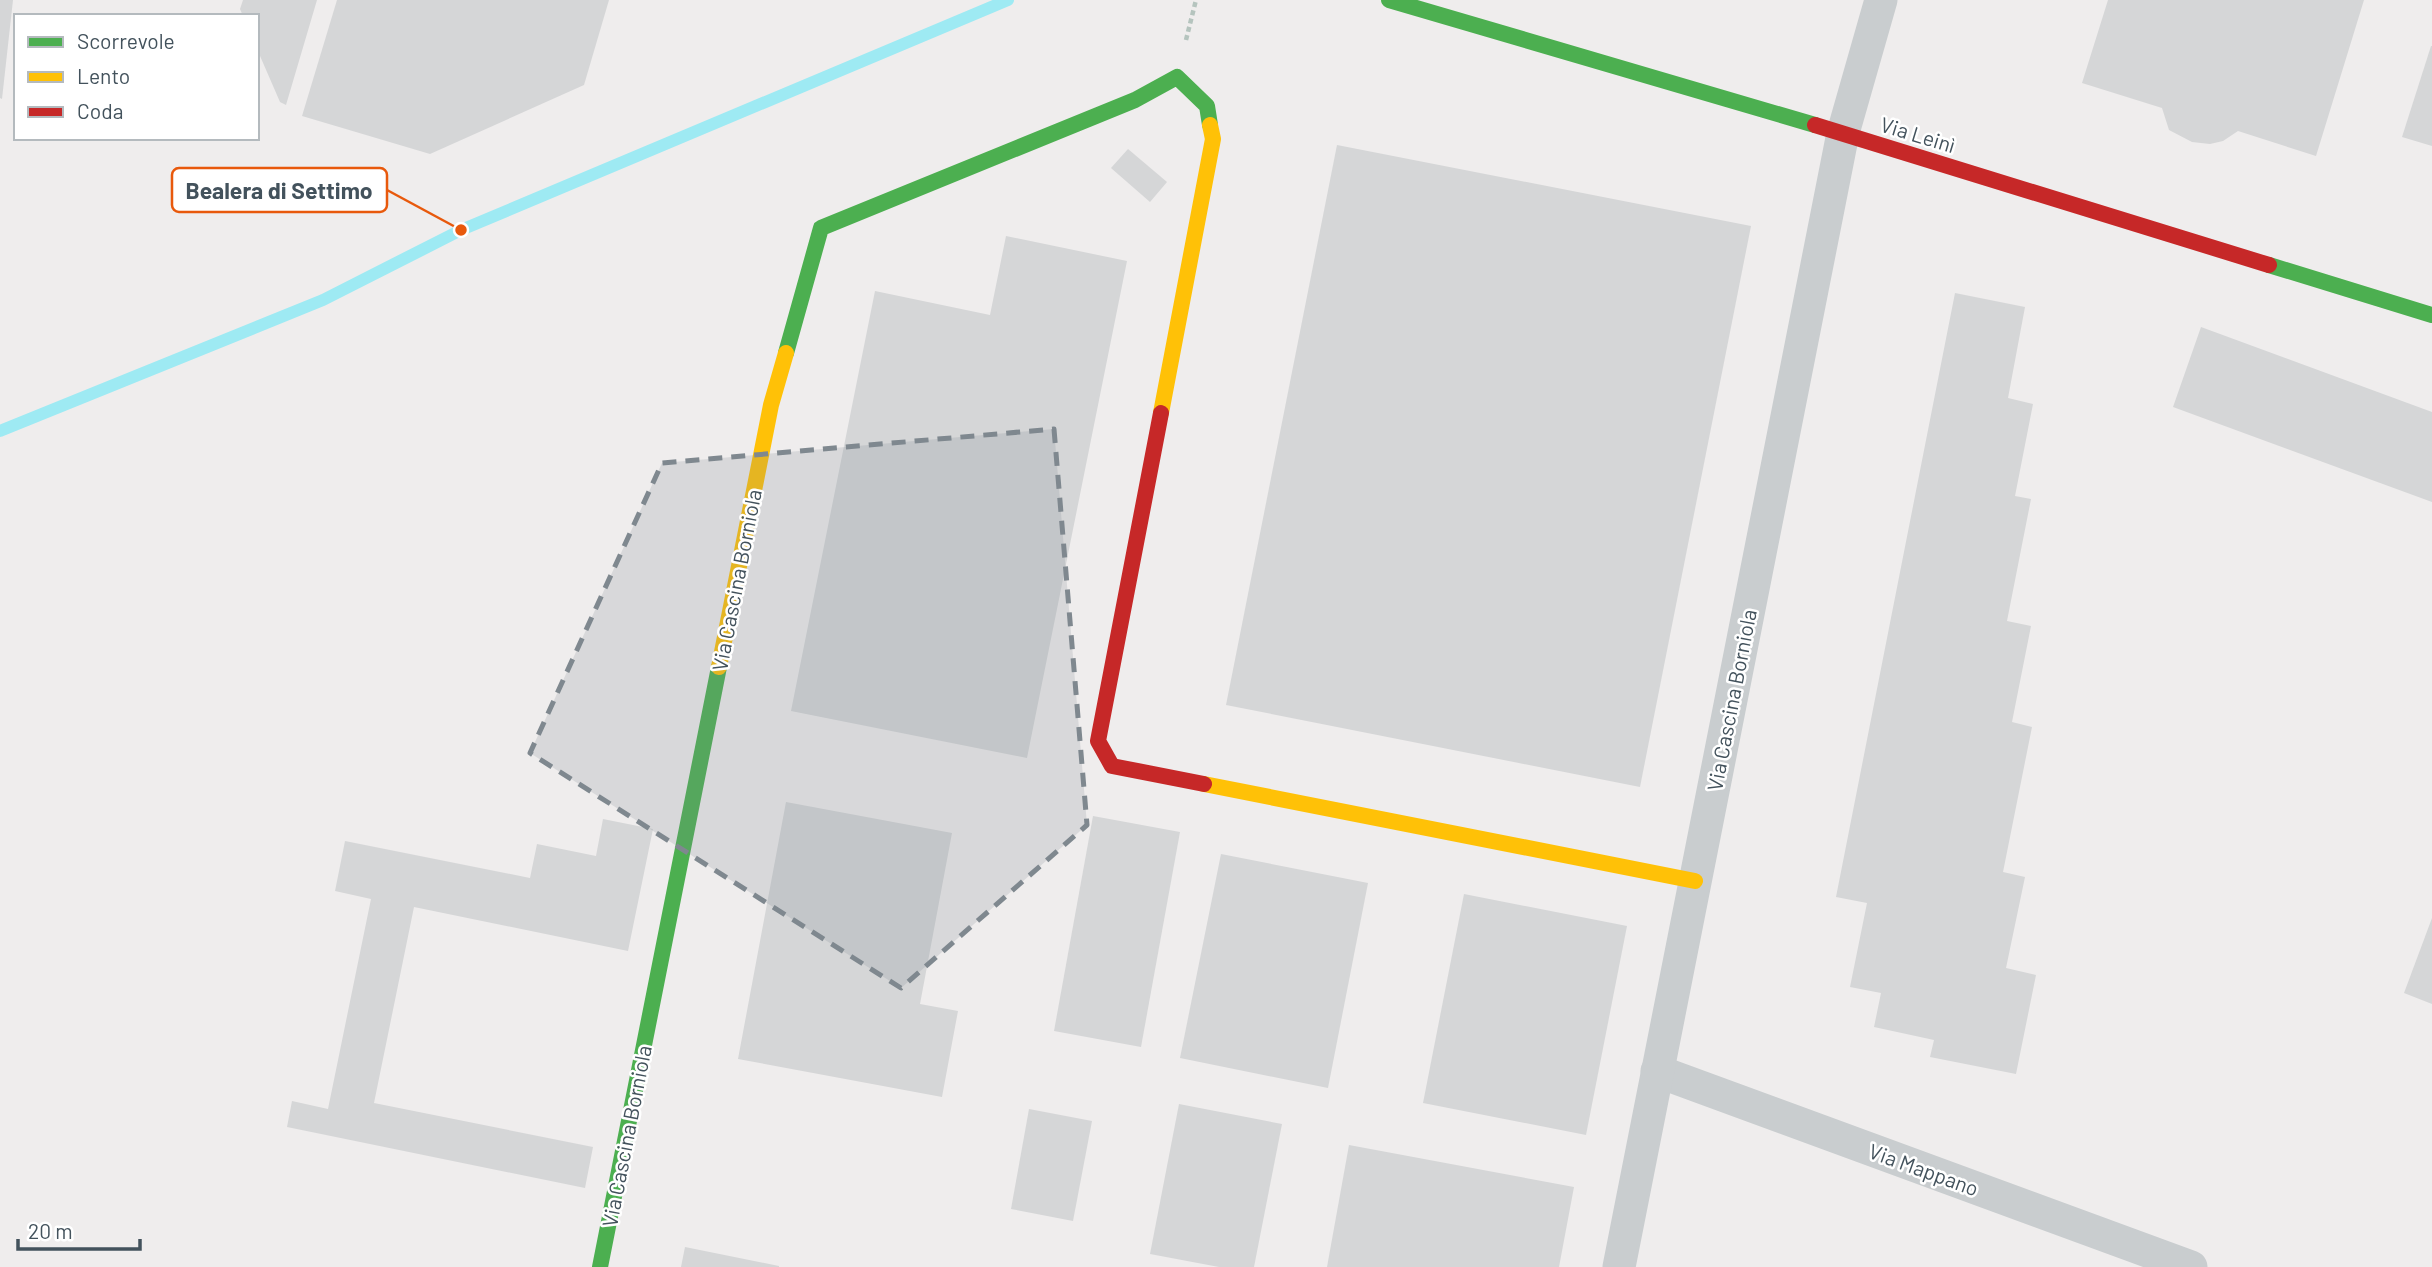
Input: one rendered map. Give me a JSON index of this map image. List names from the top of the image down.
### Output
{
  "streets": {
    "street": ["Via Leinì", "Via Cascina Borniola", "Via Mappano"]
  },
  "crossings": [
    ["Via Leinì", "Via Cascina Borniola"],
    ["Via Cascina Borniola", "Via Mappano"]
  ],
  "places": ["Bealera di Settimo"],
  "legend": ["Scorrevole", "Lento", "Coda"],
  "scale_bar": "20 m"
}
